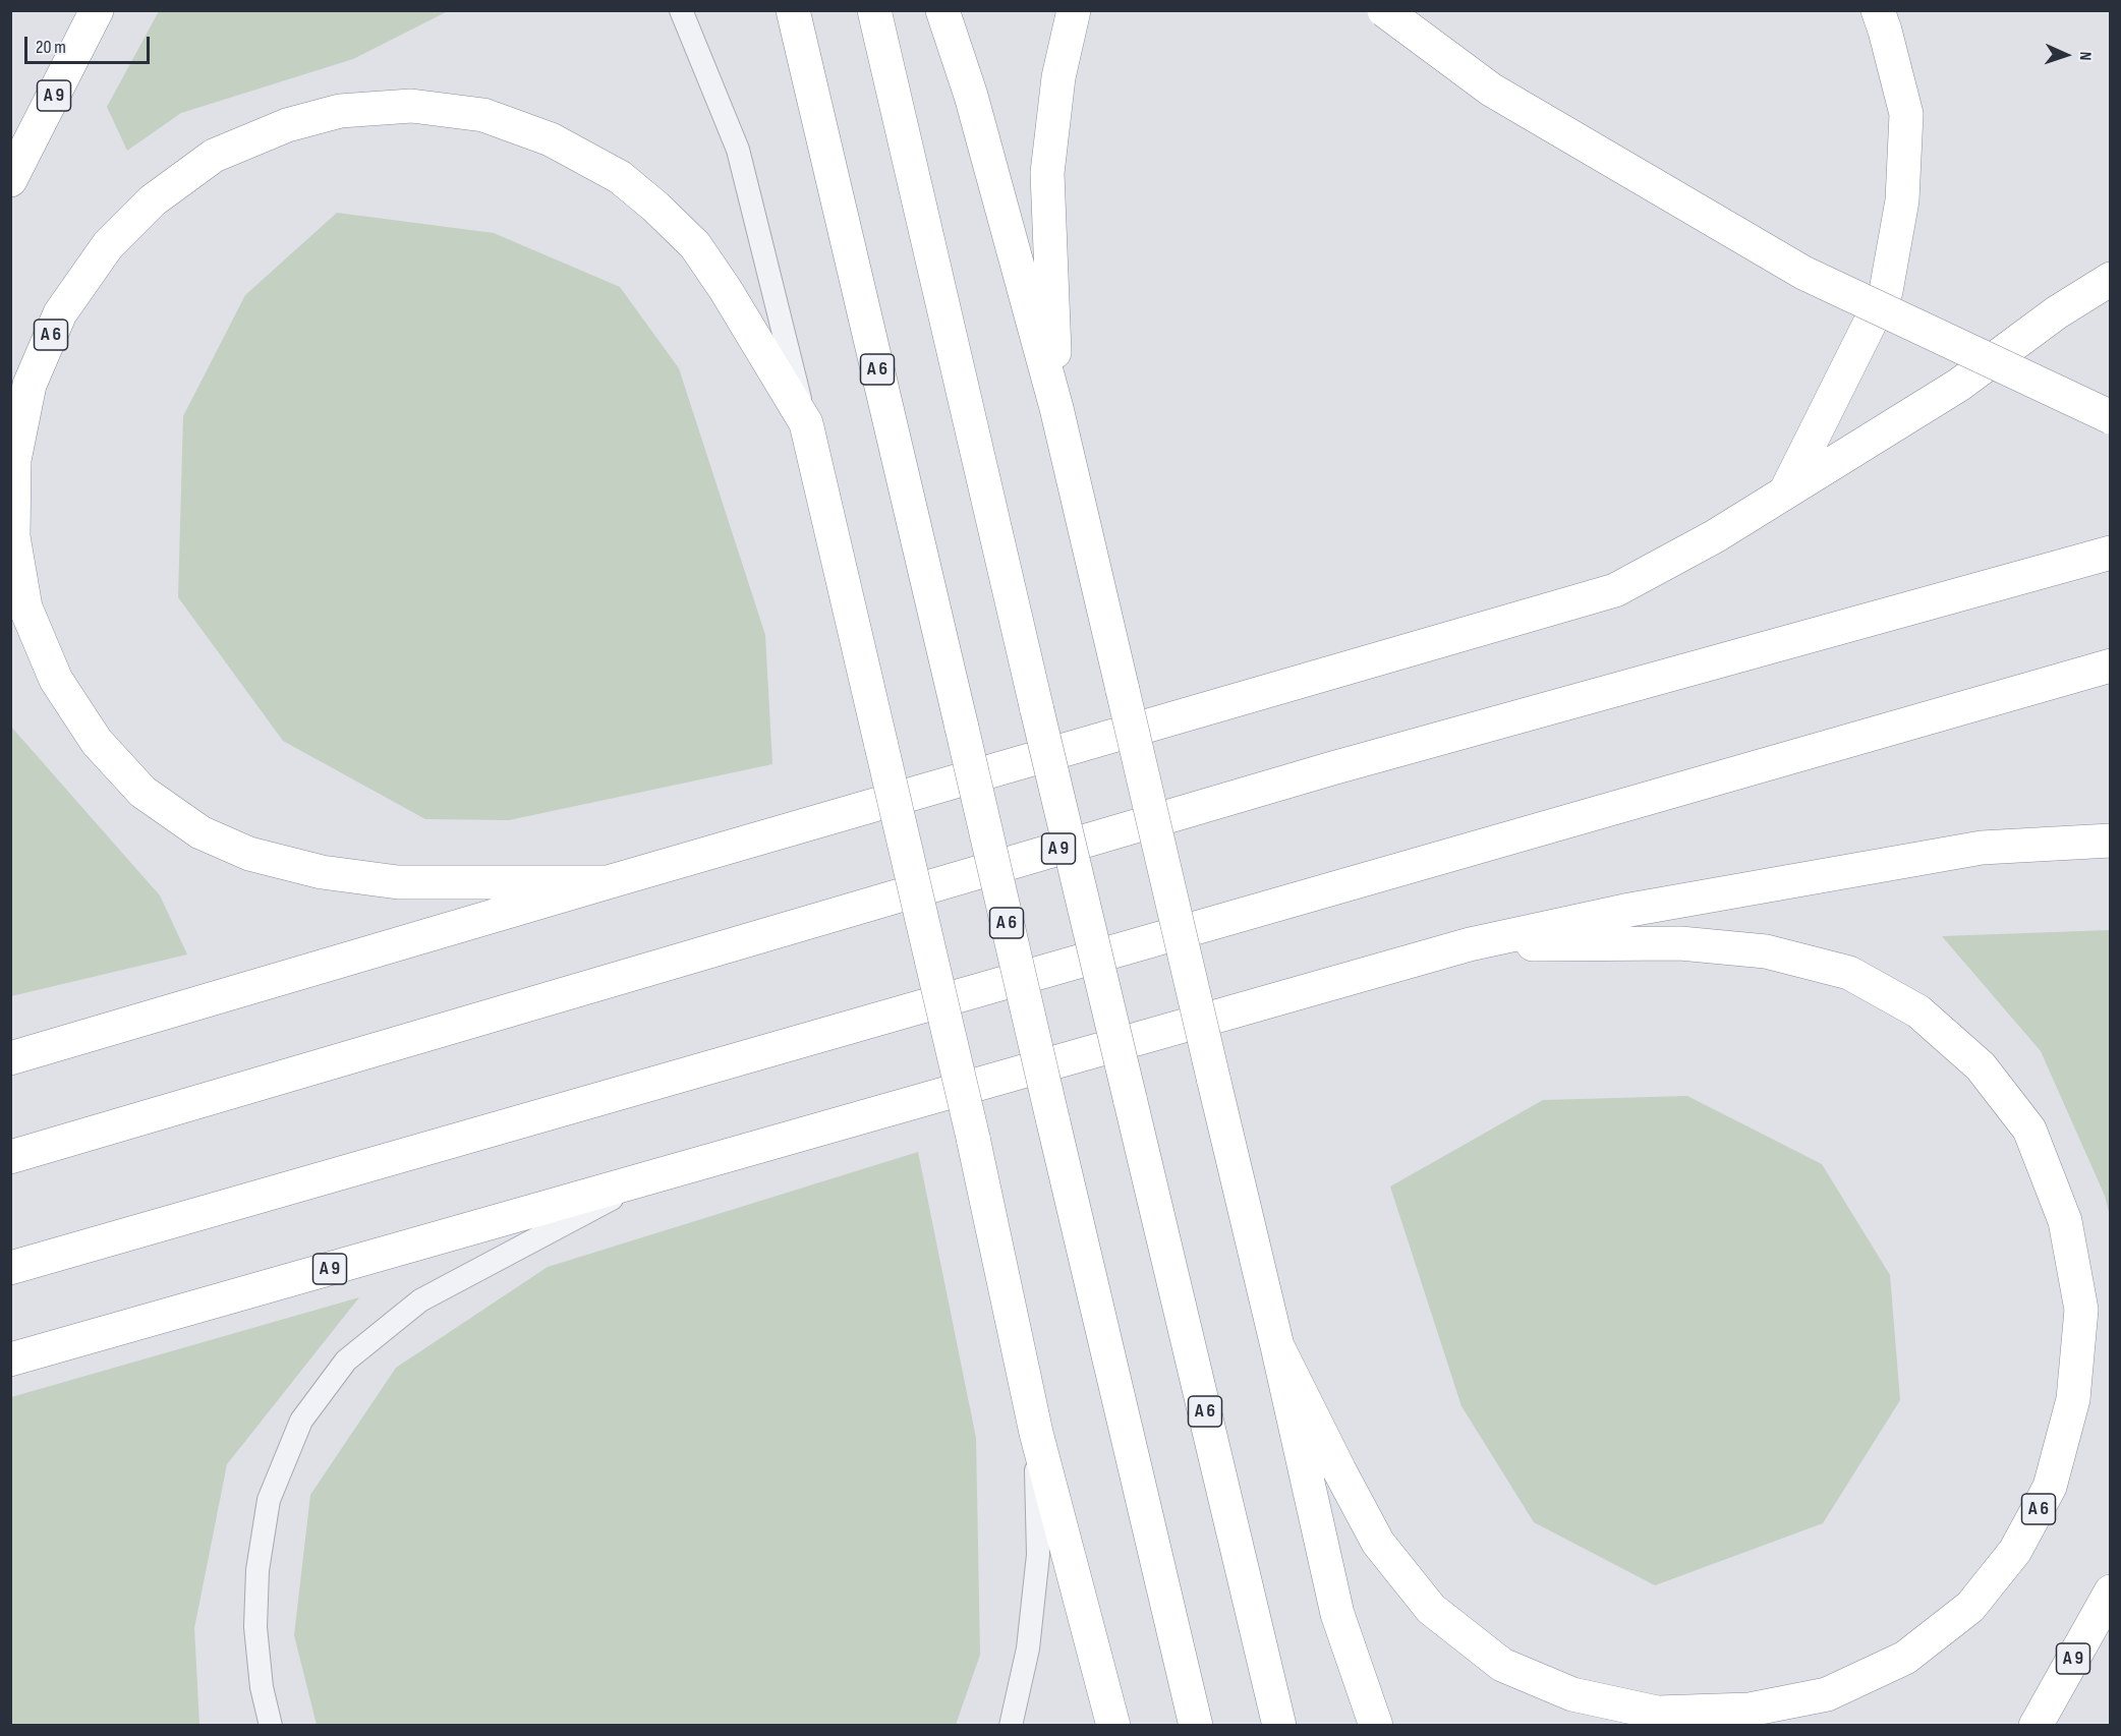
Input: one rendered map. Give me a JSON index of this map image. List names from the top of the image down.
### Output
{
  "streets": {
    "highway": ["A 9", "A 6"]
  },
  "scale_bar": "20 m",
  "north": "right"
}
